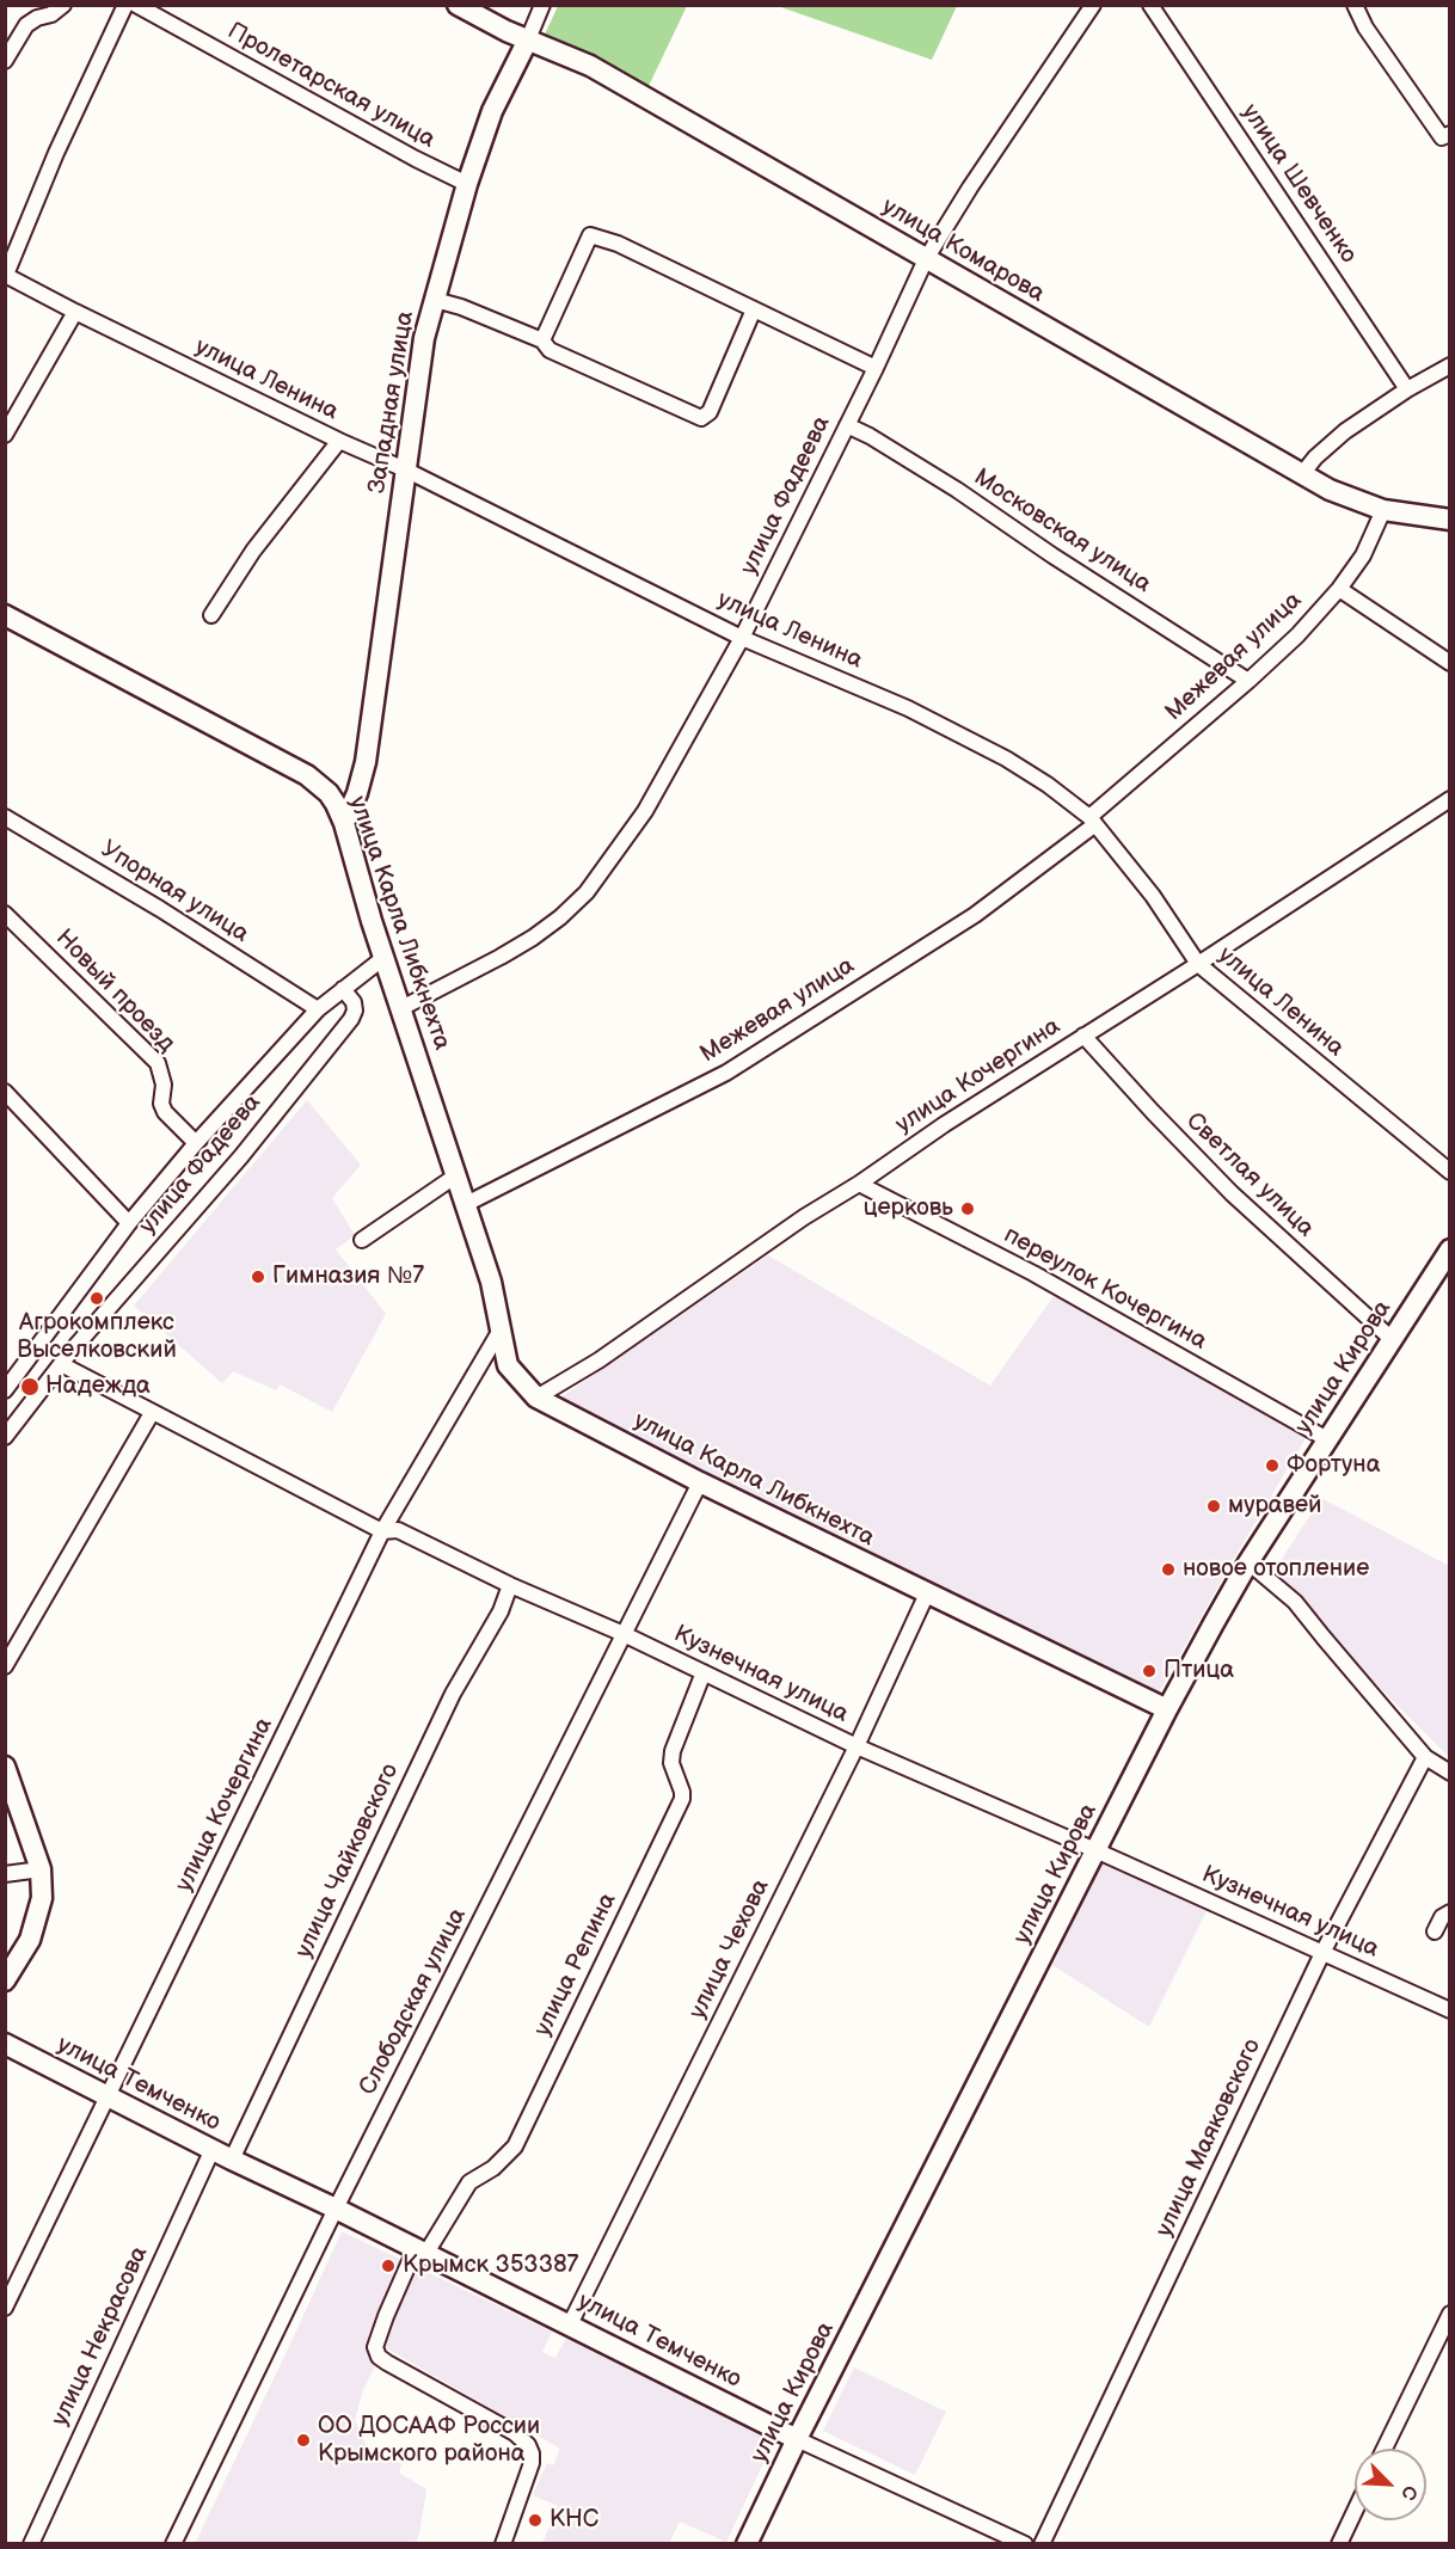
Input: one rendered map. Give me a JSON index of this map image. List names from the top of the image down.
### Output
{
  "streets": {
    "main road": [
      "улица Комарова",
      "Западная улица",
      "улица Карла Либкнехта",
      "улица Кирова",
      "улица Темченко"
    ],
    "street": [
      "Пролетарская улица",
      "улица Шевченко",
      "улица Ленина",
      "улица Фадеева",
      "Московская улица",
      "Межевая улица",
      "Упорная улица",
      "Новый проезд",
      "улица Кочергина",
      "Светлая улица",
      "переулок Кочергина",
      "Кузнечная улица",
      "улица Чайковского",
      "улица Чехова",
      "улица Репина",
      "Слободская улица",
      "улица Маяковского",
      "улица Некрасова"
    ]
  },
  "crossings": [
    ["Пролетарская улица", "Западная улица"],
    ["улица Комарова", "Западная улица"],
    ["улица Комарова", "улица Фадеева"],
    ["улица Комарова", "Межевая улица"],
    ["улица Ленина", "Западная улица"],
    ["улица Ленина", "улица Фадеева"],
    ["улица Ленина", "Межевая улица"],
    ["улица Ленина", "улица Кочергина"],
    ["Западная улица", "улица Карла Либкнехта"],
    ["улица Фадеева", "Московская улица"],
    ["улица Фадеева", "Упорная улица"],
    ["улица Фадеева", "улица Карла Либкнехта"],
    ["улица Фадеева", "Новый проезд"],
    ["улица Фадеева", "Кузнечная улица"],
    ["Московская улица", "Межевая улица"],
    ["Межевая улица", "улица Карла Либкнехта"],
    ["улица Карла Либкнехта", "улица Кочергина"],
    ["улица Карла Либкнехта", "улица Кирова"],
    ["улица Карла Либкнехта", "улица Чехова"],
    ["улица Карла Либкнехта", "Слободская улица"],
    ["улица Кочергина", "Светлая улица"],
    ["улица Кочергина", "переулок Кочергина"],
    ["улица Кочергина", "Кузнечная улица"],
    ["улица Кочергина", "улица Темченко"],
    ["Светлая улица", "улица Кирова"],
    ["переулок Кочергина", "улица Кирова"],
    ["улица Кирова", "Кузнечная улица"],
    ["улица Кирова", "улица Темченко"],
    ["Кузнечная улица", "улица Чайковского"],
    ["Кузнечная улица", "улица Чехова"],
    ["Кузнечная улица", "улица Репина"],
    ["Кузнечная улица", "Слободская улица"],
    ["Кузнечная улица", "улица Маяковского"],
    ["улица Чайковского", "улица Темченко"],
    ["улица Чехова", "улица Темченко"],
    ["улица Репина", "улица Темченко"],
    ["Слободская улица", "улица Темченко"],
    ["улица Темченко", "улица Некрасова"]
  ],
  "places": [
    "церковь",
    "Гимназия №7",
    "Агрокомплекс Выселковский",
    "Надежда",
    "Фортуна",
    "муравей",
    "новое отопление",
    "Птица",
    "Крымск 353387",
    "ОО ДОСААФ России Крымского района",
    "КНС"
  ],
  "north": "bottom right"
}
